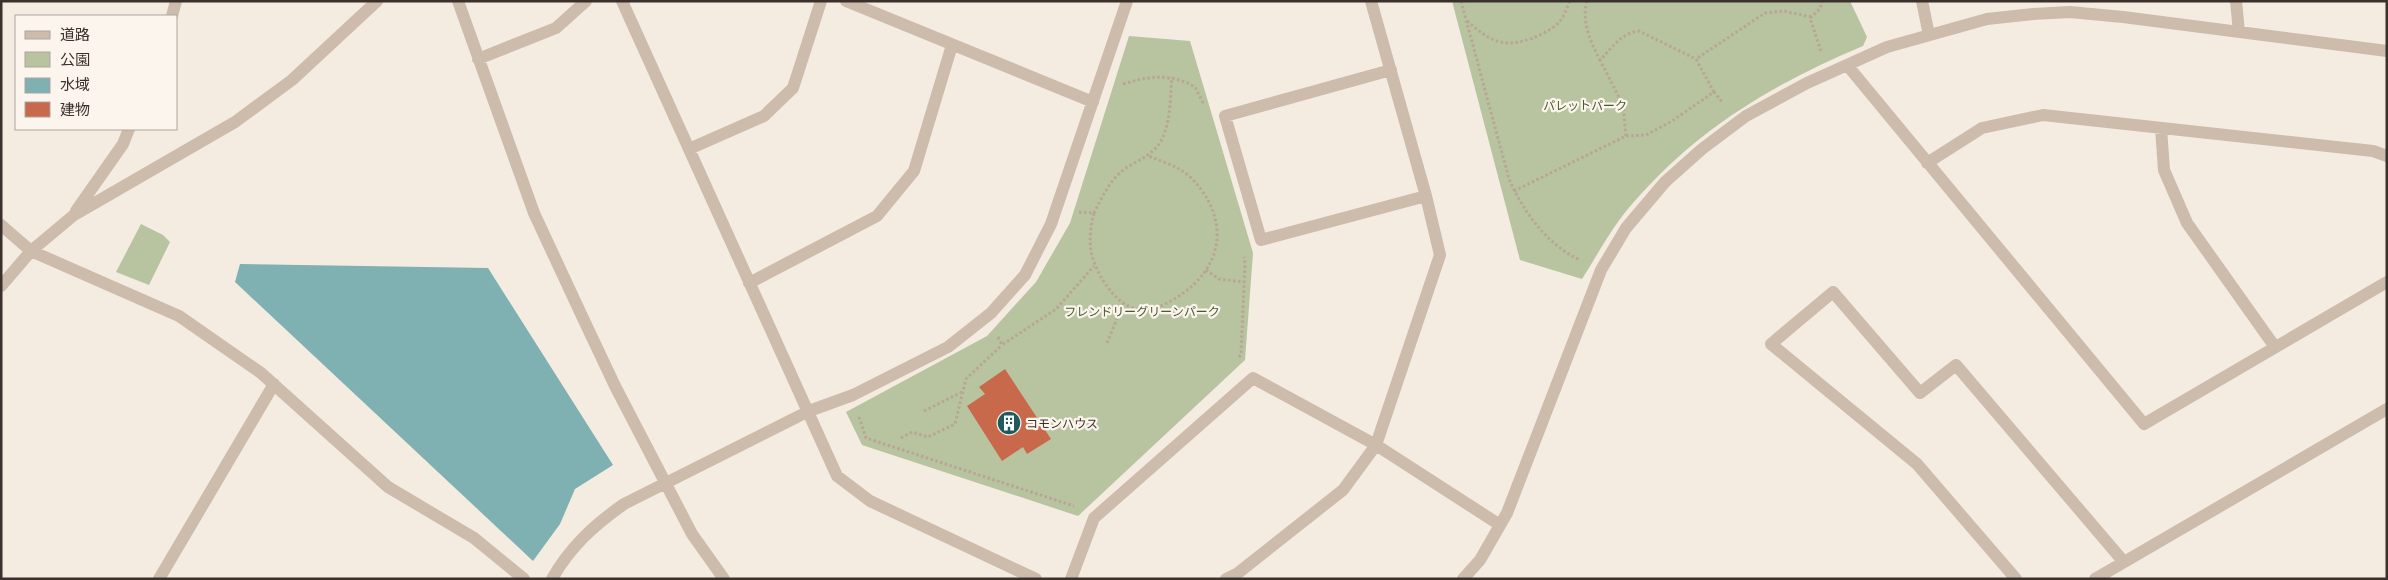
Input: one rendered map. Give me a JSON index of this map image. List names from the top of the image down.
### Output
{
  "parks": ["パレットパーク", "フレンドリーグリーンパーク"],
  "places": {
    "building": ["コモンハウス"]
  },
  "legend": [
    "道路",
    "公園",
    "水域",
    "建物"
  ]
}
